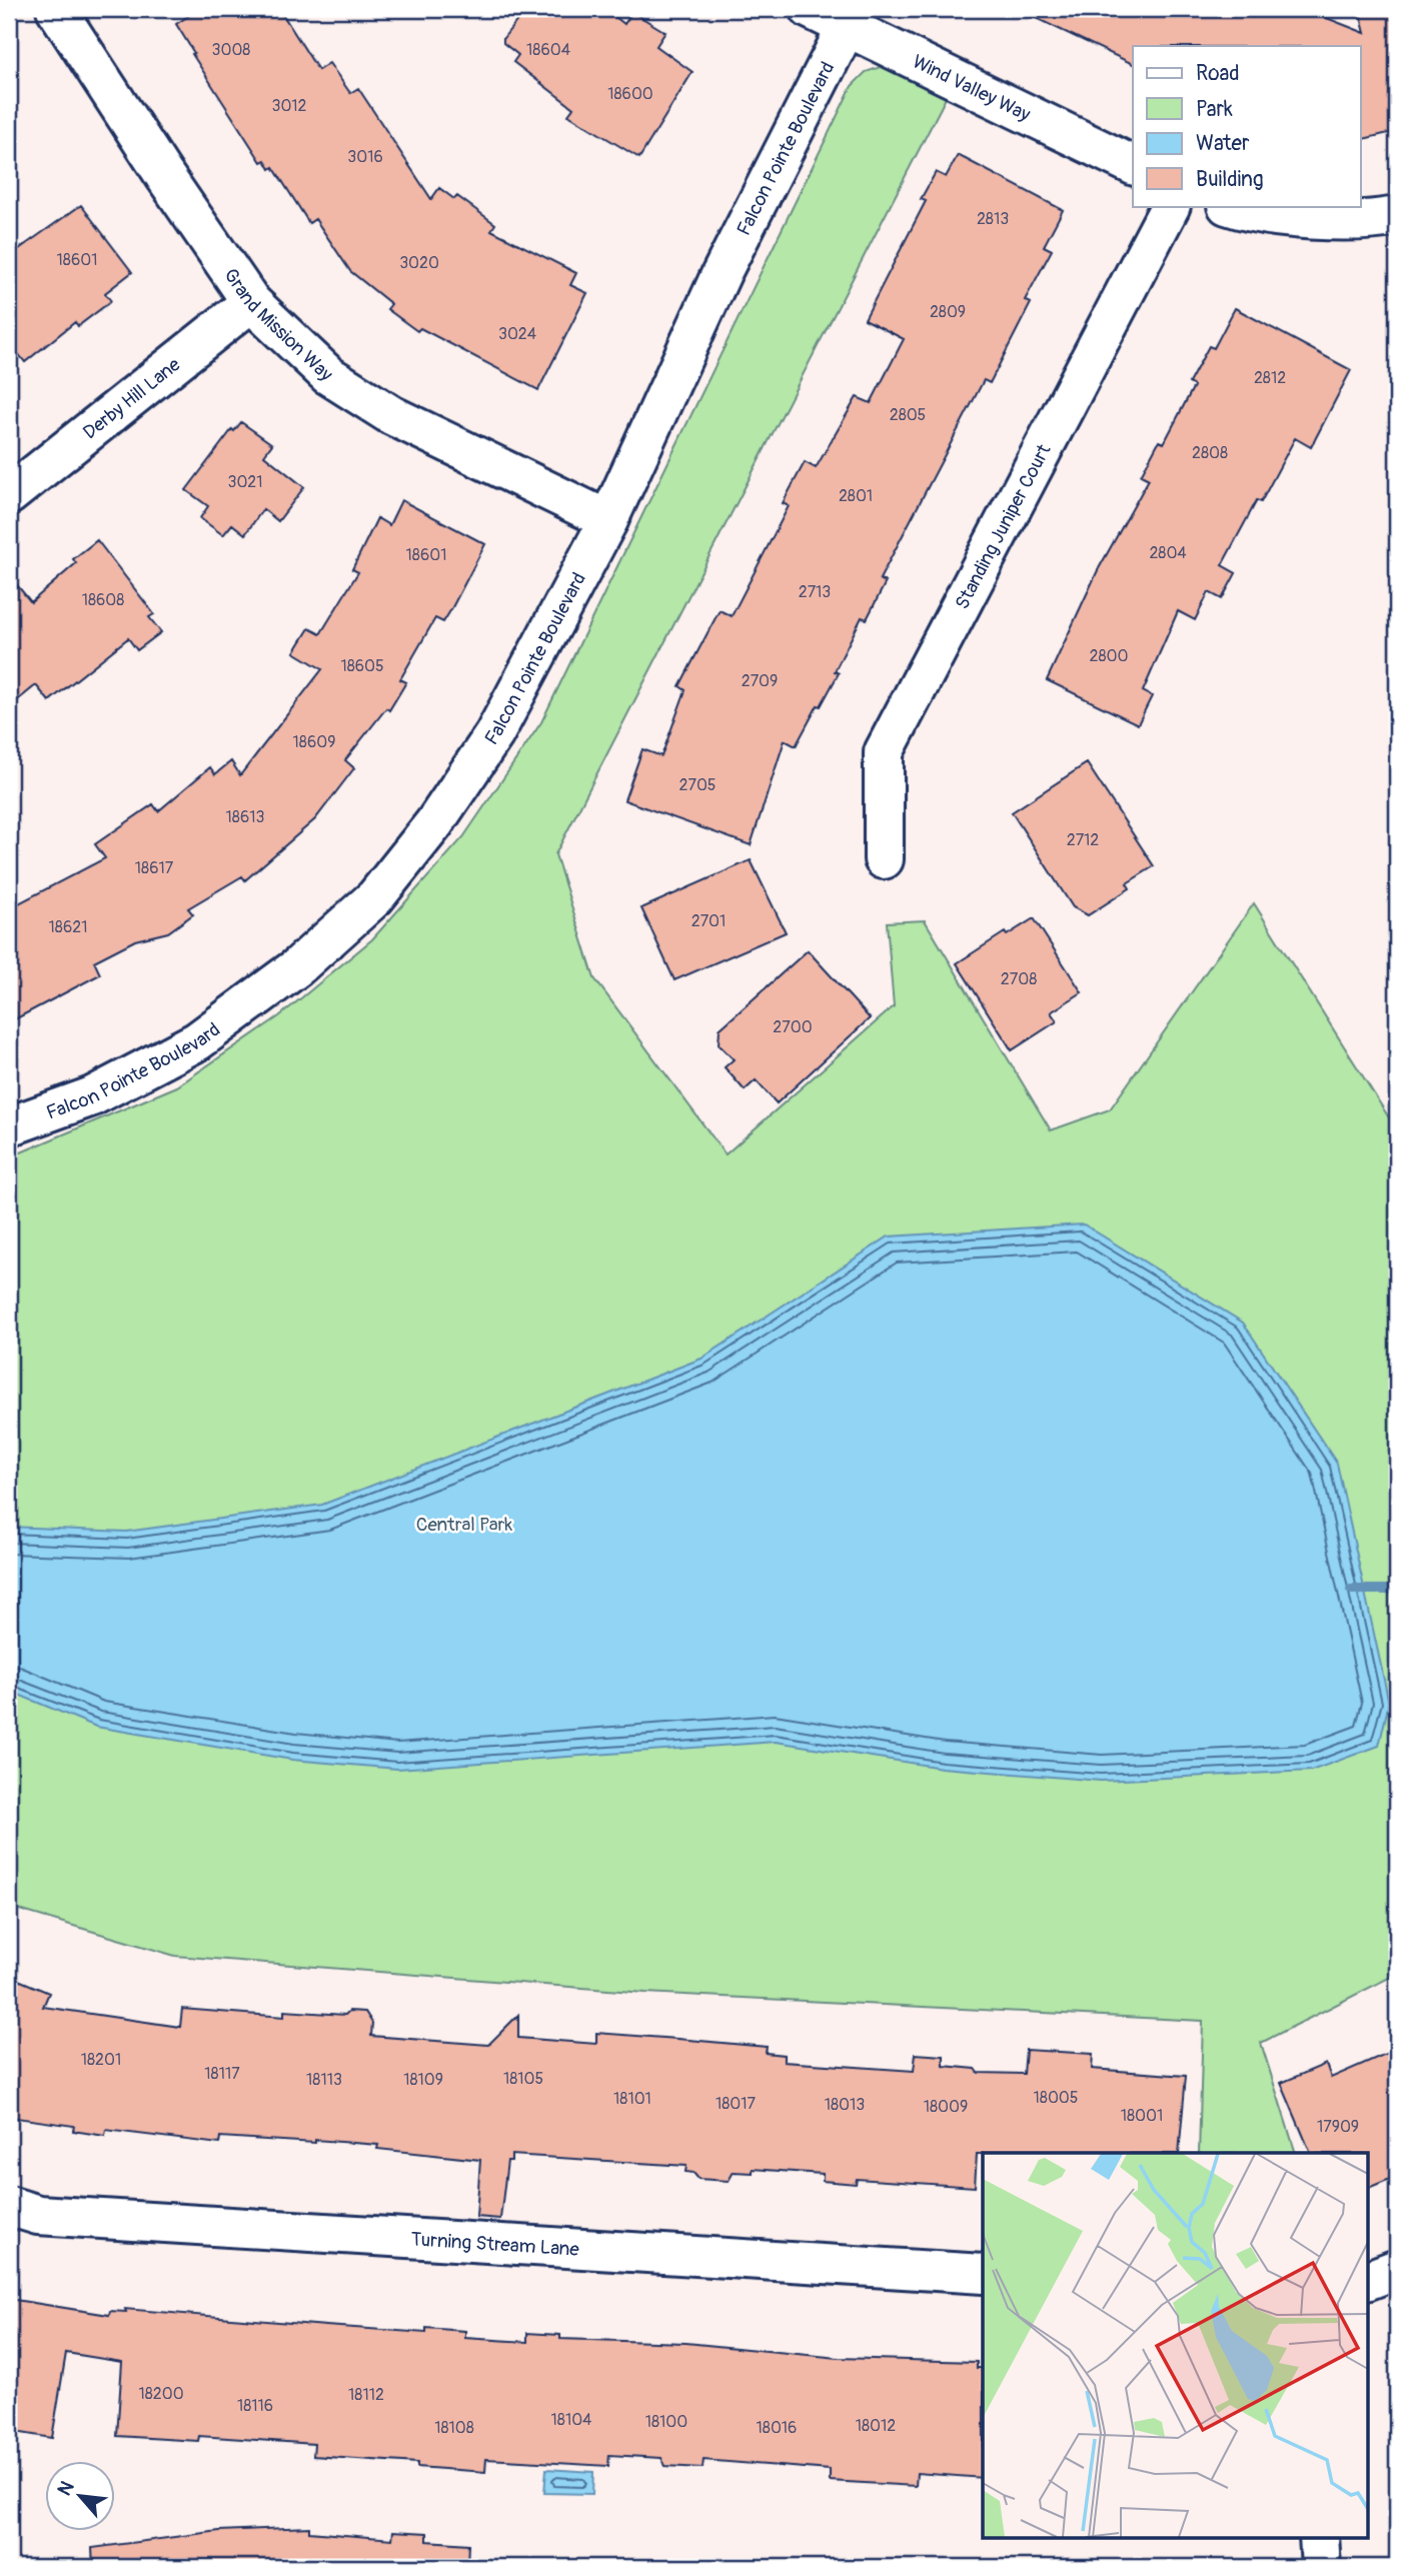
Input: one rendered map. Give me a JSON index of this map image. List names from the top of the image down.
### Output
{
  "streets": {
    "street": [
      "Wind Valley Way",
      "Falcon Pointe Boulevard",
      "Grand Mission Way",
      "Derby Hill Lane",
      "Standing Juniper Court",
      "Turning Stream Lane"
    ]
  },
  "crossings": [
    ["Wind Valley Way", "Falcon Pointe Boulevard"],
    ["Falcon Pointe Boulevard", "Grand Mission Way"],
    ["Grand Mission Way", "Derby Hill Lane"]
  ],
  "parks": ["Central Park"],
  "house_numbers": [
    "3008",
    "18604",
    "18600",
    "3012",
    "3016",
    "2813",
    "18601",
    "3020",
    "2809",
    "3024",
    "2812",
    "2805",
    "2808",
    "3021",
    "2801",
    "2804",
    "18601",
    "2713",
    "18608",
    "2800",
    "18605",
    "2709",
    "18609",
    "2705",
    "18613",
    "2712",
    "18617",
    "2701",
    "18621",
    "2708",
    "2700",
    "18201",
    "18117",
    "18105",
    "18113",
    "18109",
    "18005",
    "18101",
    "18017",
    "18013",
    "18009",
    "18001",
    "17909",
    "18200",
    "18112",
    "18116",
    "18104",
    "18100",
    "18012",
    "18108",
    "18016"
  ],
  "legend": [
    "Road",
    "Park",
    "Water",
    "Building"
  ],
  "north": "top left"
}
